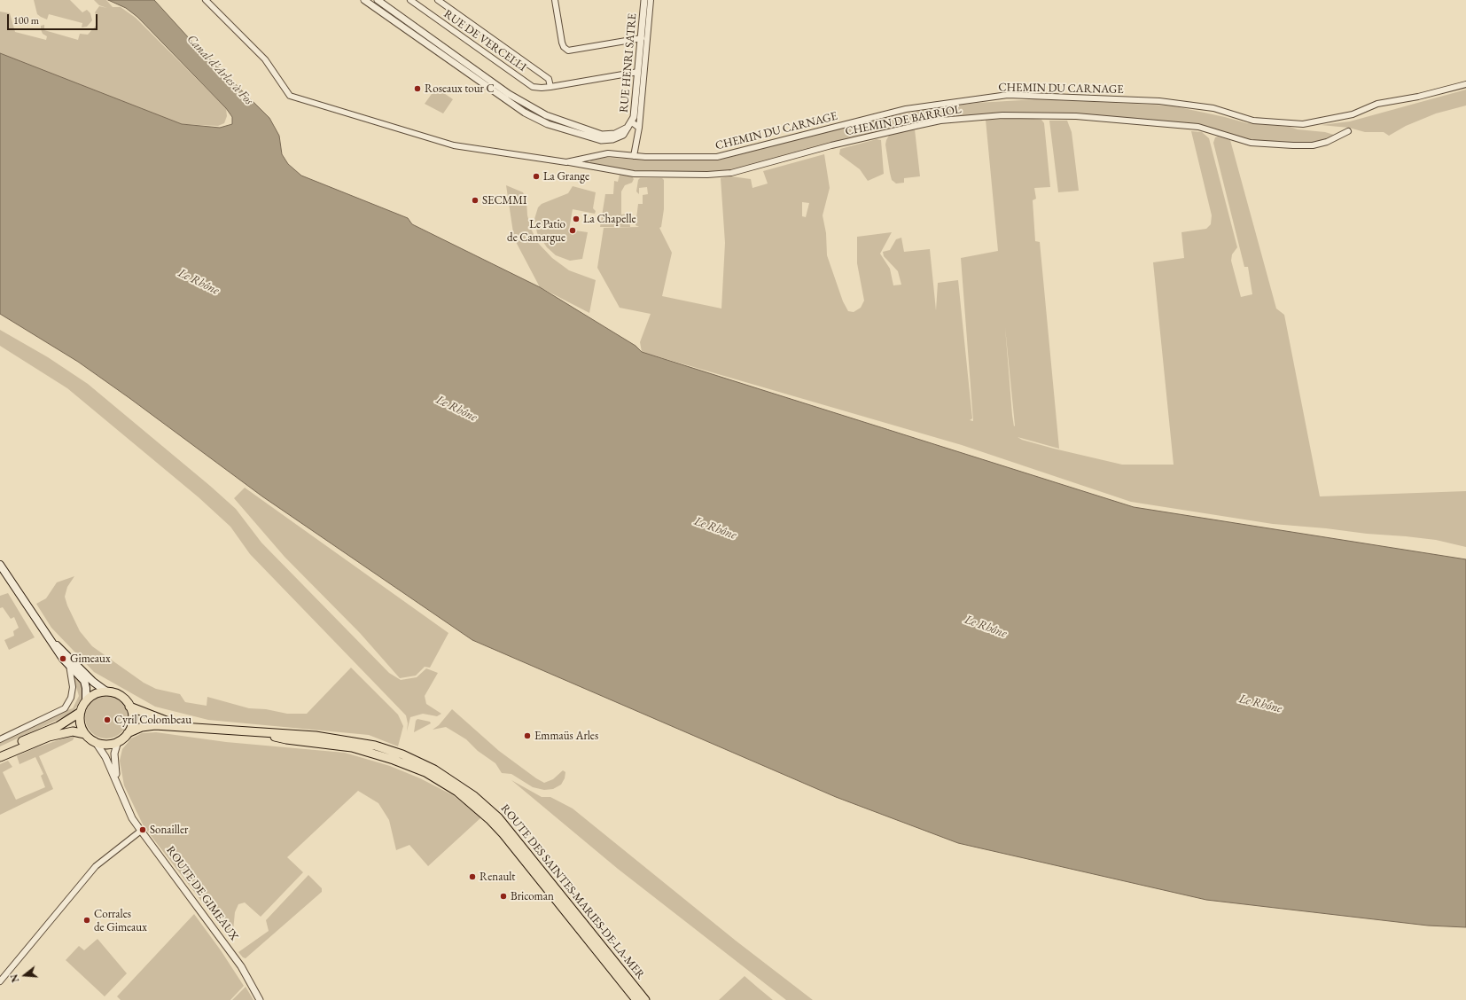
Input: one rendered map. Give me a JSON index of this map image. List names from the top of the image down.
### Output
{
  "streets": {
    "main road": ["ROUTE DES SAINTES-MARIES-DE-LA-MER", "ROUTE DE GIMEAUX"],
    "street": [
      "RUE DE VERCELLI",
      "RUE HENRI SATRE",
      "CHEMIN DU CARNAGE",
      "CHEMIN DE BARRIOL"
    ]
  },
  "crossings": [
    ["RUE DE VERCELLI", "RUE HENRI SATRE"],
    ["CHEMIN DU CARNAGE", "CHEMIN DE BARRIOL"],
    ["ROUTE DES SAINTES-MARIES-DE-LA-MER", "ROUTE DE GIMEAUX"]
  ],
  "water": ["Canal d'Arles à Fos", "Le Rhône"],
  "places": [
    "Roseaux tour C",
    "La Grange",
    "SECMMI",
    "La Chapelle",
    "Le Patio de Camargue",
    "Gimeaux",
    "Cyril Colombeau",
    "Emmaüs Arles",
    "Sonailler",
    "Renault",
    "Bricoman",
    "Corrales de Gimeaux"
  ],
  "scale_bar": "100 m",
  "north": "left"
}
